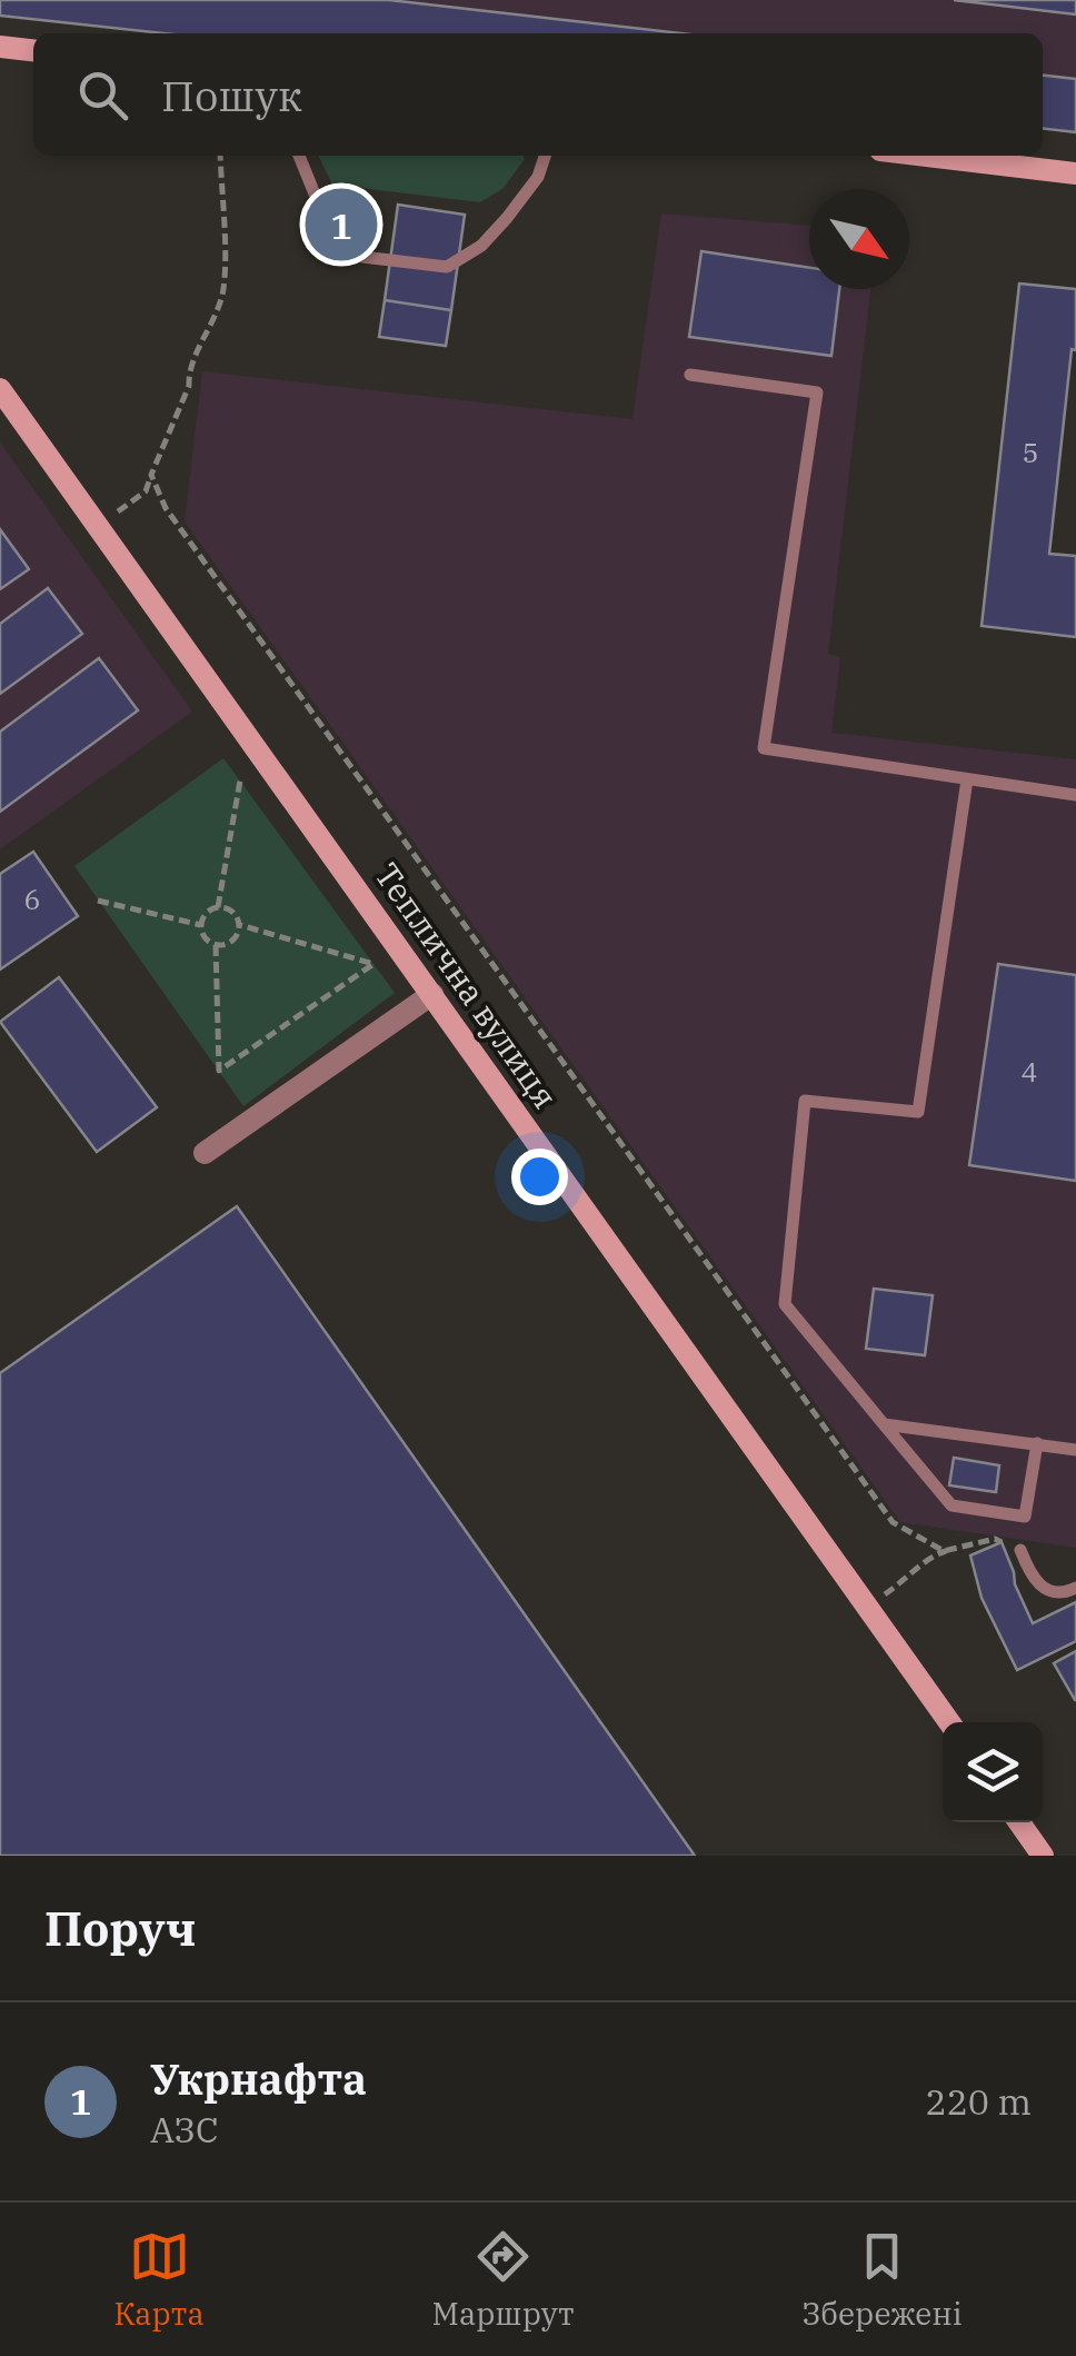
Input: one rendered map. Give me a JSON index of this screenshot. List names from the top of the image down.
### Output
{
  "streets": {
    "street": ["Теплична вулиця"]
  },
  "house_numbers": ["5", "6", "4"],
  "north": "bottom right",
  "page": {
    "search": "Пошук",
    "pins": "1",
    "heading": "Поруч",
    "list": [
      {
        "mark": "1",
        "name": "Укрнафта",
        "note": "АЗС",
        "value": "220 m"
      }
    ],
    "nav": ["Карта", "Маршрут", "Збережені"]
  }
}
